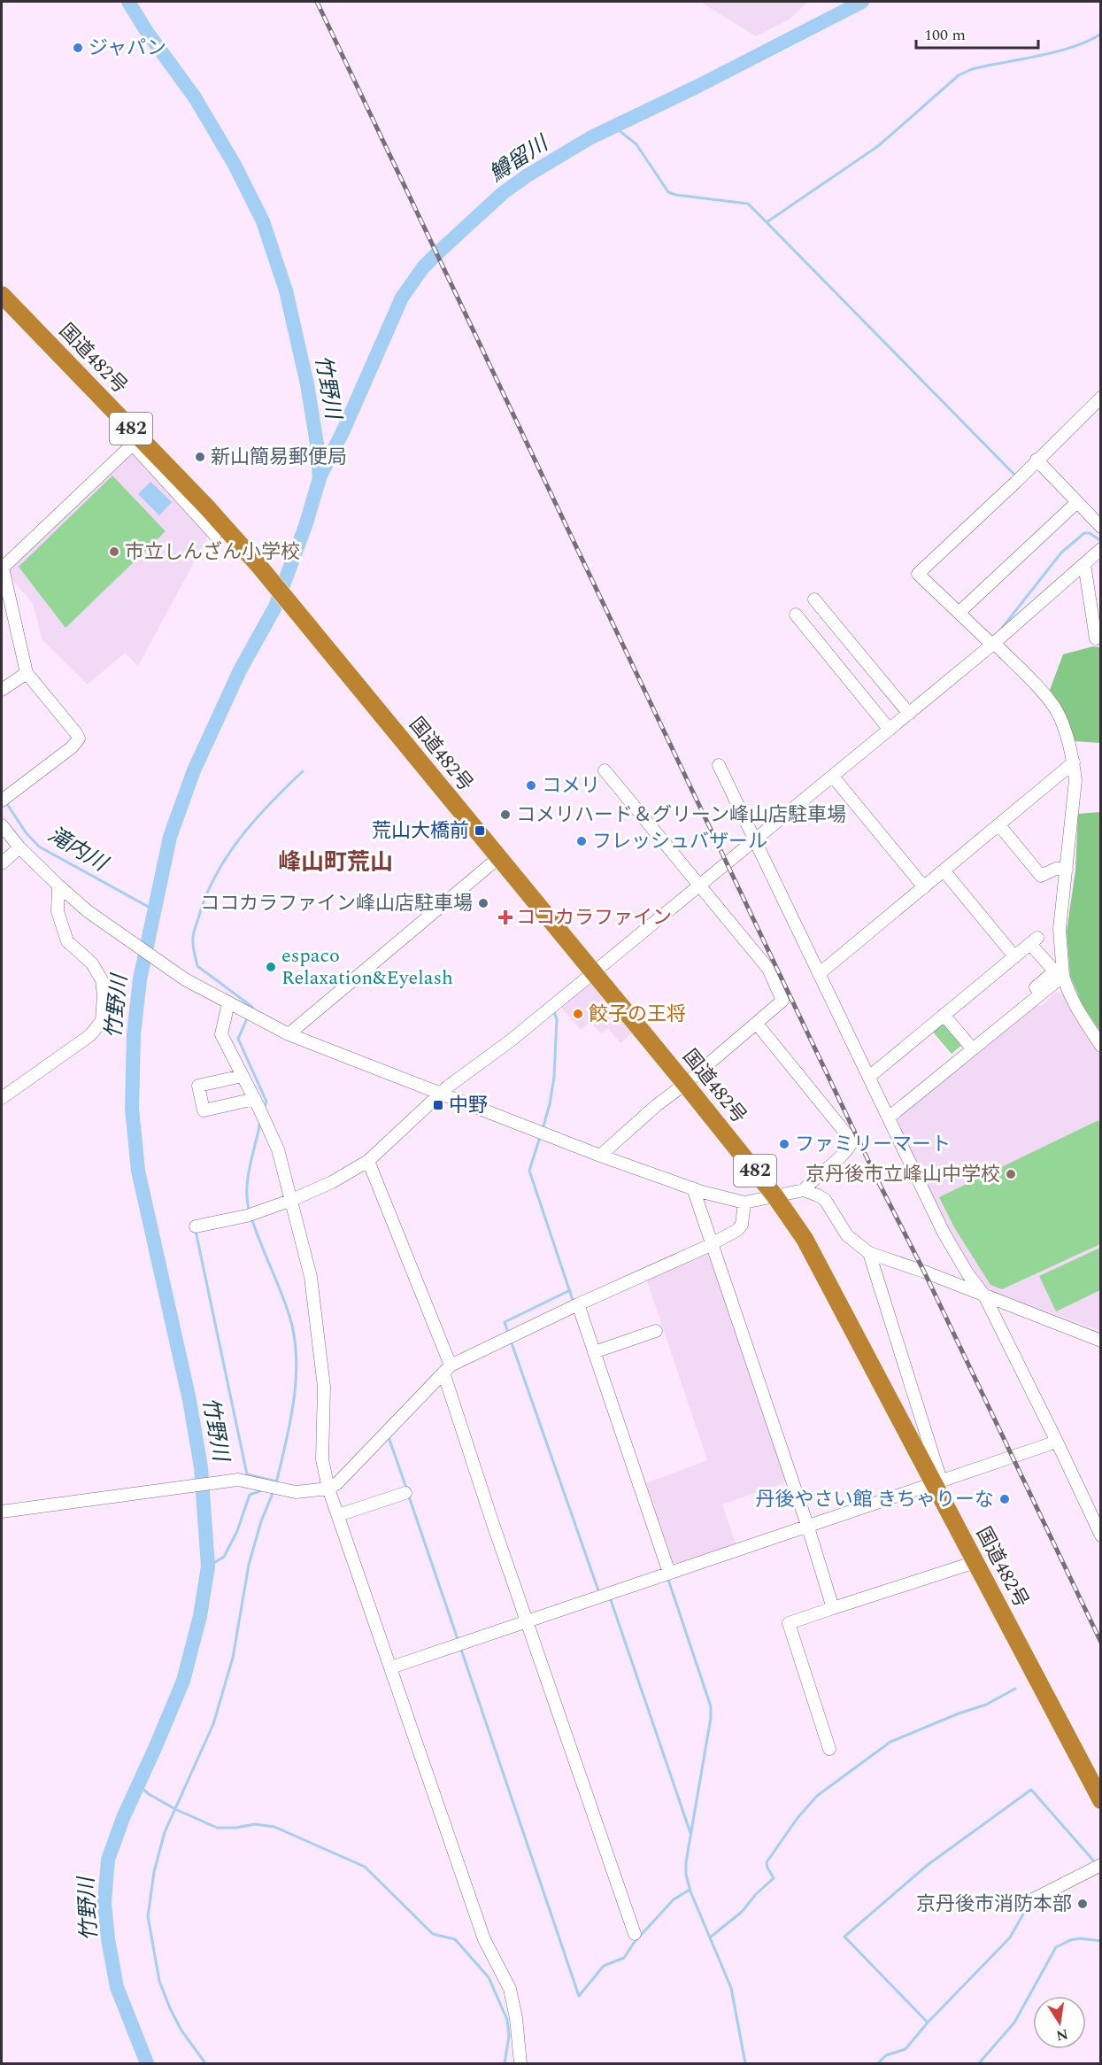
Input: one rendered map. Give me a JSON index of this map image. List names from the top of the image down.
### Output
{
  "streets": {
    "highway": ["国道482号", "482"]
  },
  "districts": ["峰山町荒山"],
  "water": ["鱒留川", "竹野川", "滝内川"],
  "places": {
    "other": [
      "ジャパン",
      "新山簡易郵便局",
      "市立しんざん小学校",
      "コメリ",
      "コメリハード＆グリーン峰山店駐車場",
      "フレッシュバザール",
      "ココカラファイン峰山店駐車場",
      "espaco Relaxation&Eyelash",
      "餃子の王将",
      "ファミリーマート",
      "京丹後市立峰山中学校",
      "丹後やさい館 きちゃりーな",
      "京丹後市消防本部"
    ],
    "transit": ["荒山大橋前", "中野"],
    "health": ["ココカラファイン"]
  },
  "scale_bar": "100 m",
  "north": "bottom"
}
